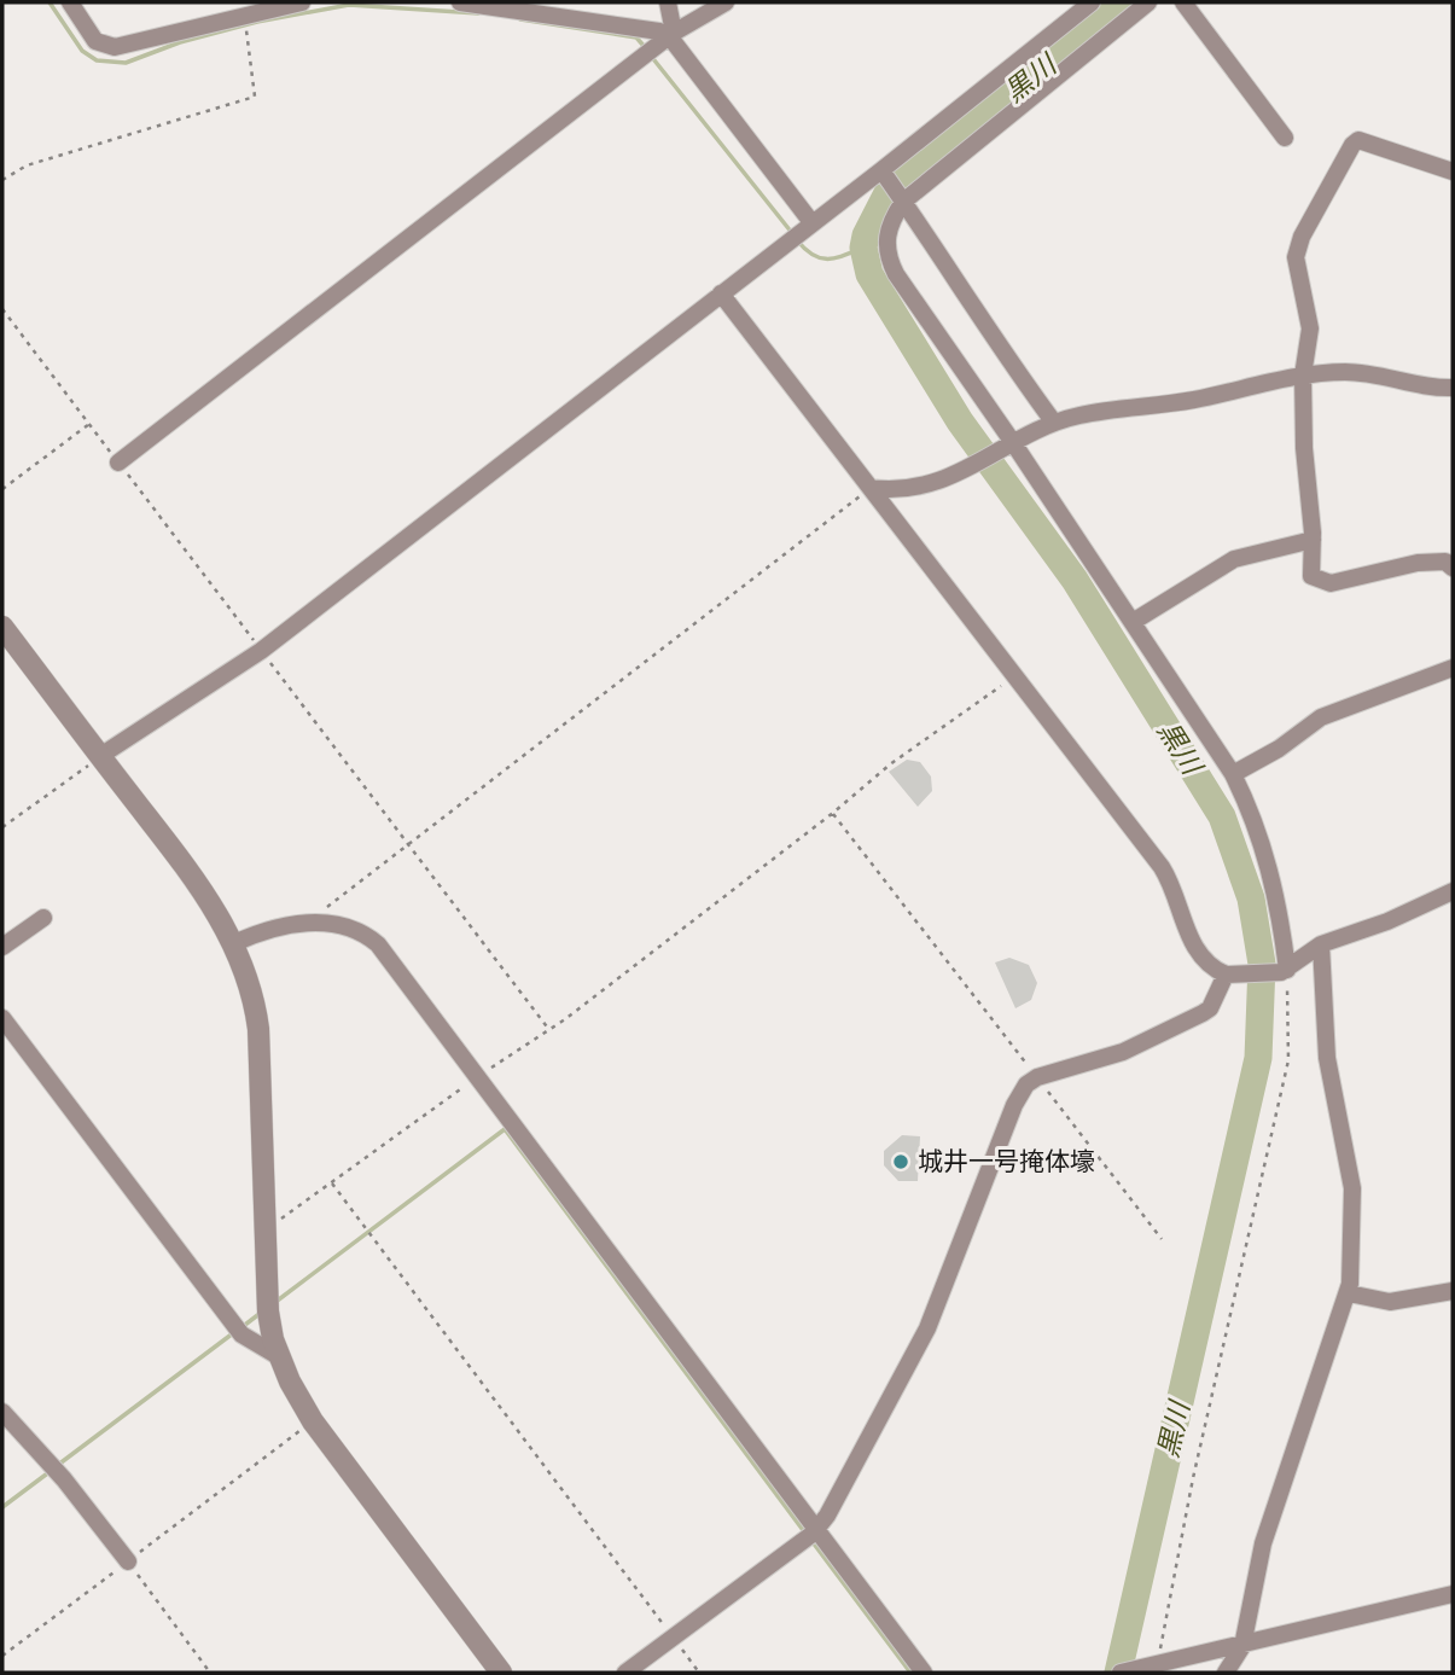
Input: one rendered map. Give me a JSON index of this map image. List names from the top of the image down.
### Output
{
  "water": ["黒川"],
  "places": ["城井一号掩体壕"]
}
